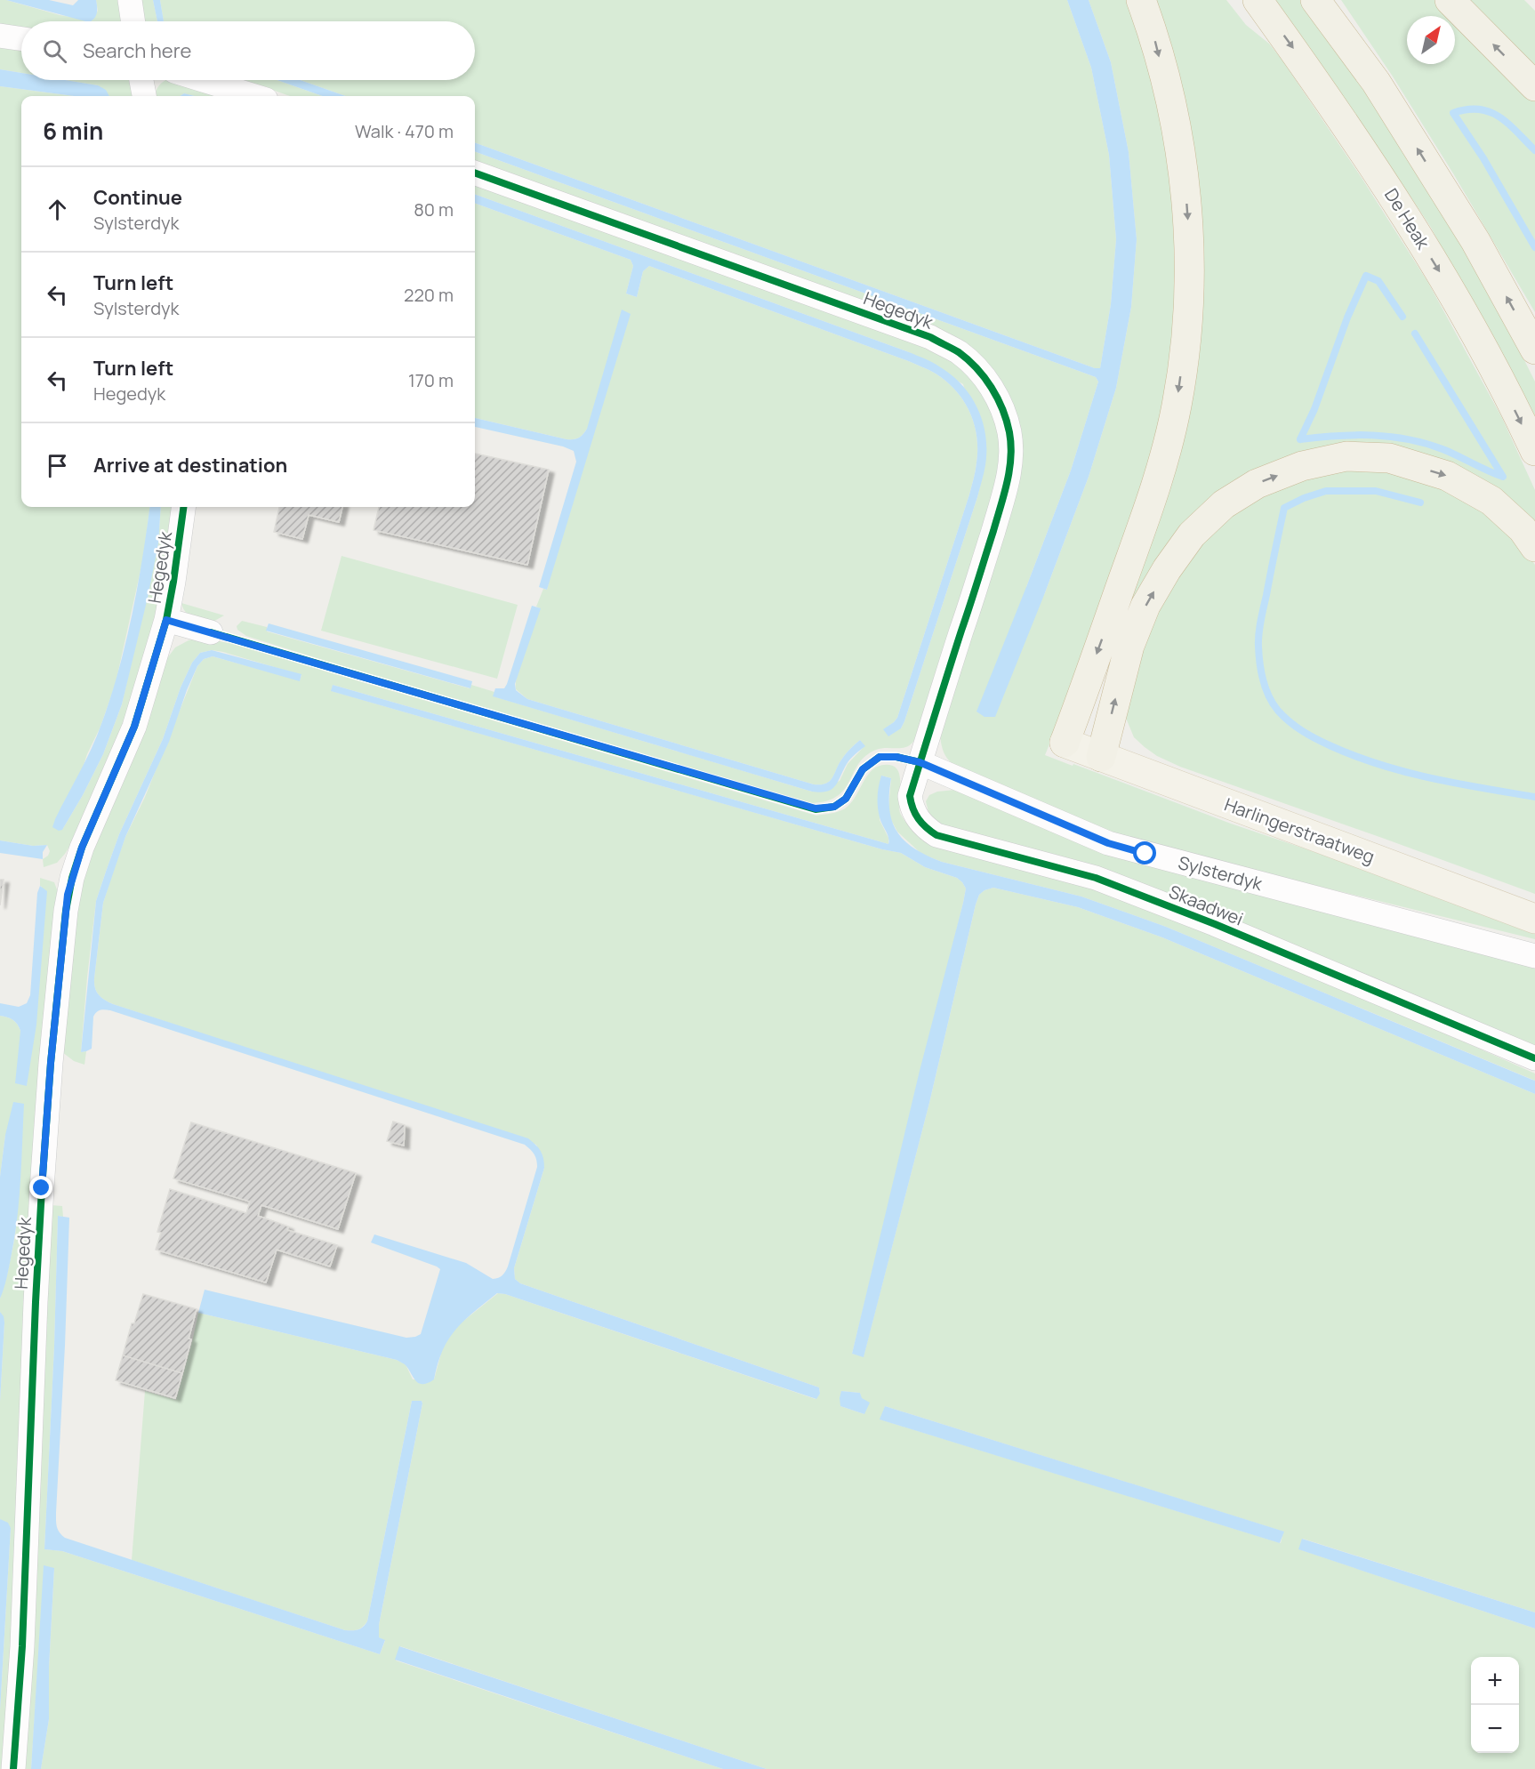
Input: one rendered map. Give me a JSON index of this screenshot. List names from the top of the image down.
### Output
{
  "streets": {
    "highway": ["De Heak"],
    "main road": ["Harlingerstraatweg"],
    "street": ["Hegedyk", "Sylsterdyk", "Skaadwei"]
  },
  "crossings": [
    ["Hegedyk", "Sylsterdyk"],
    ["Hegedyk", "Skaadwei"],
    ["Sylsterdyk", "Skaadwei"]
  ],
  "north": "top right",
  "page": {
    "search": "Search here",
    "heading": ["6 min", "Walk · 470 m"],
    "list": [
      ["Continue", "Sylsterdyk", "80 m"],
      ["Turn left", "Sylsterdyk", "220 m"],
      ["Turn left", "Hegedyk", "170 m"],
      "Arrive at destination"
    ],
    "map_buttons": ["+", "−"]
  }
}
